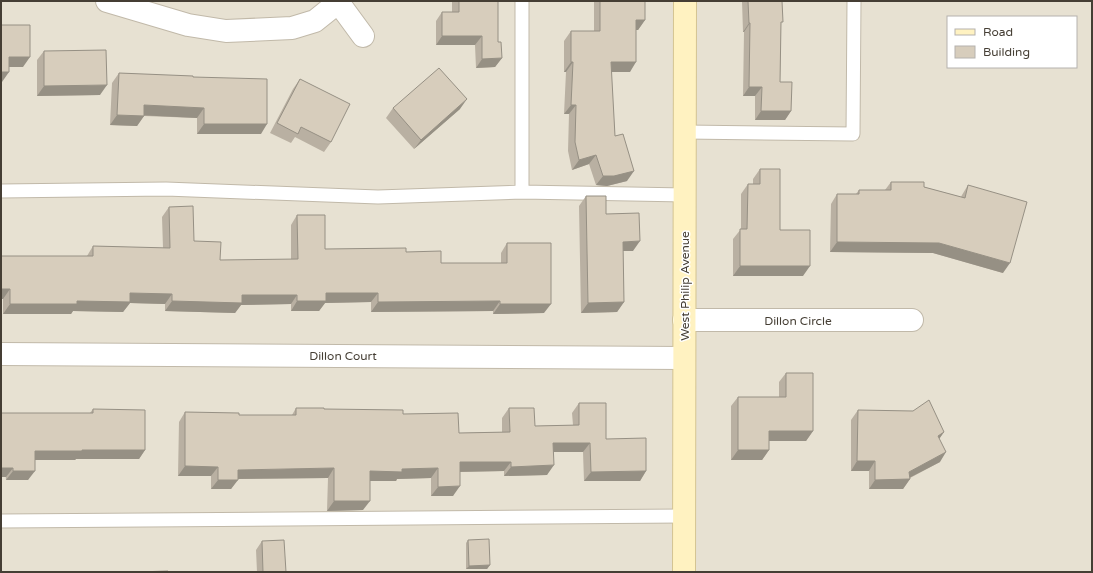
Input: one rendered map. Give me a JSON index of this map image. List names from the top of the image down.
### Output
{
  "streets": {
    "street": ["West Philip Avenue", "Dillon Circle", "Dillon Court"]
  },
  "crossings": [
    ["West Philip Avenue", "Dillon Circle"],
    ["West Philip Avenue", "Dillon Court"]
  ],
  "legend": ["Road", "Building"]
}
